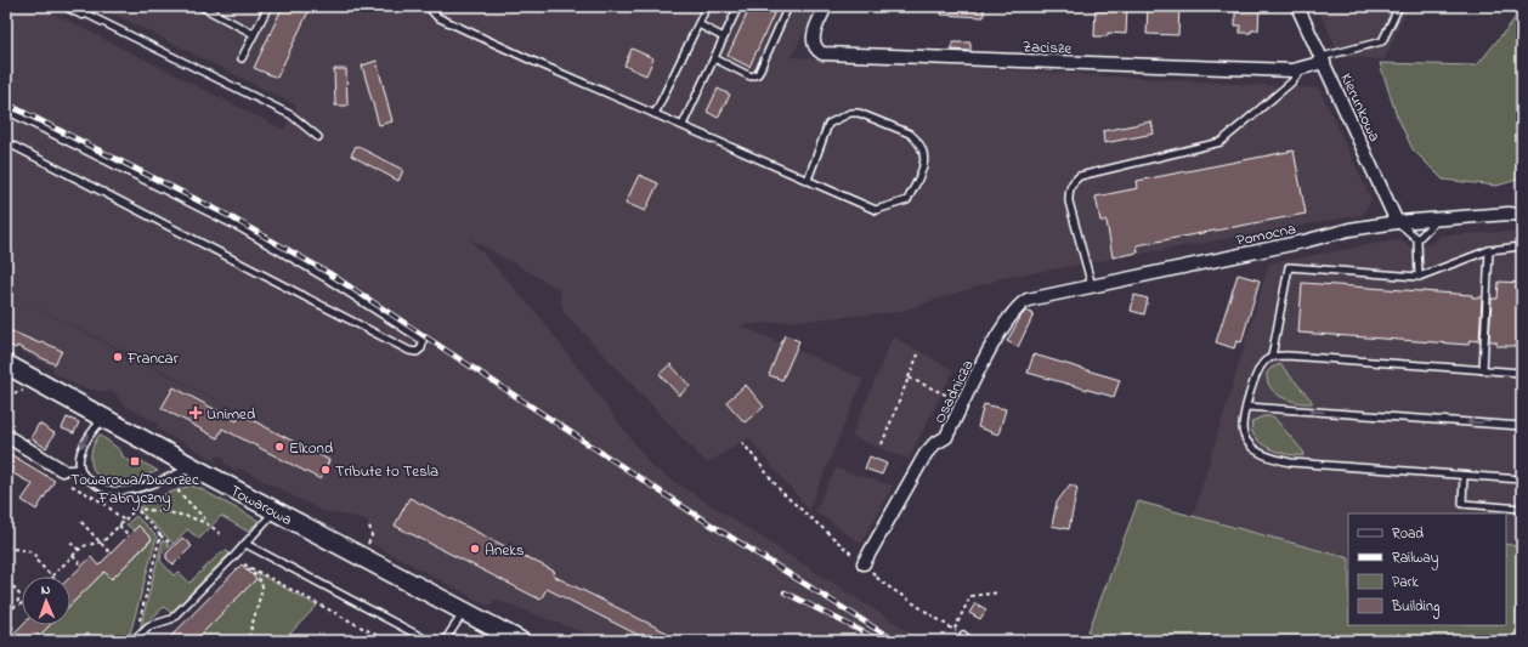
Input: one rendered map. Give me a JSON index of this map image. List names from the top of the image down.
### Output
{
  "streets": {
    "main road": ["Towarowa"],
    "street": [
      "Zacisze",
      "Kierunkowa",
      "Pomocna",
      "Osadnicza"
    ]
  },
  "crossings": [
    ["Zacisze", "Kierunkowa"],
    ["Kierunkowa", "Pomocna"],
    ["Pomocna", "Osadnicza"]
  ],
  "places": {
    "other": [
      "Francar",
      "Elkond",
      "Tribute to Tesla",
      "Aneks"
    ],
    "health": ["Unimed"],
    "transit": ["Towarowa/Dworzec Fabryczny"]
  },
  "legend": [
    "Road",
    "Railway",
    "Park",
    "Building"
  ],
  "north": "top"
}
